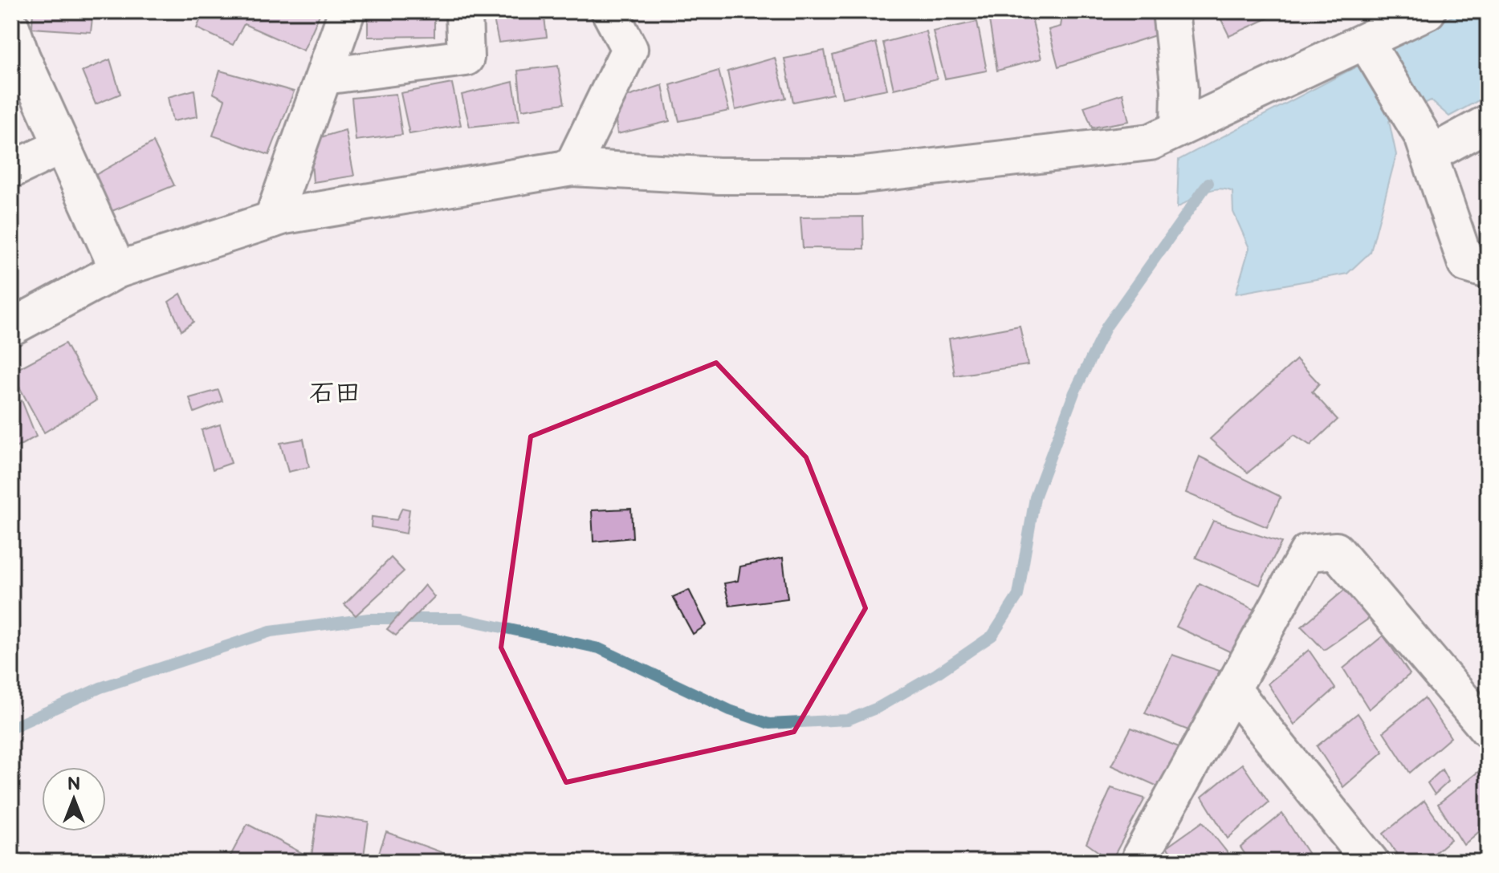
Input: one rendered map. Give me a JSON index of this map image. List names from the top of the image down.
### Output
{
  "districts": ["石田"],
  "north": "top"
}
